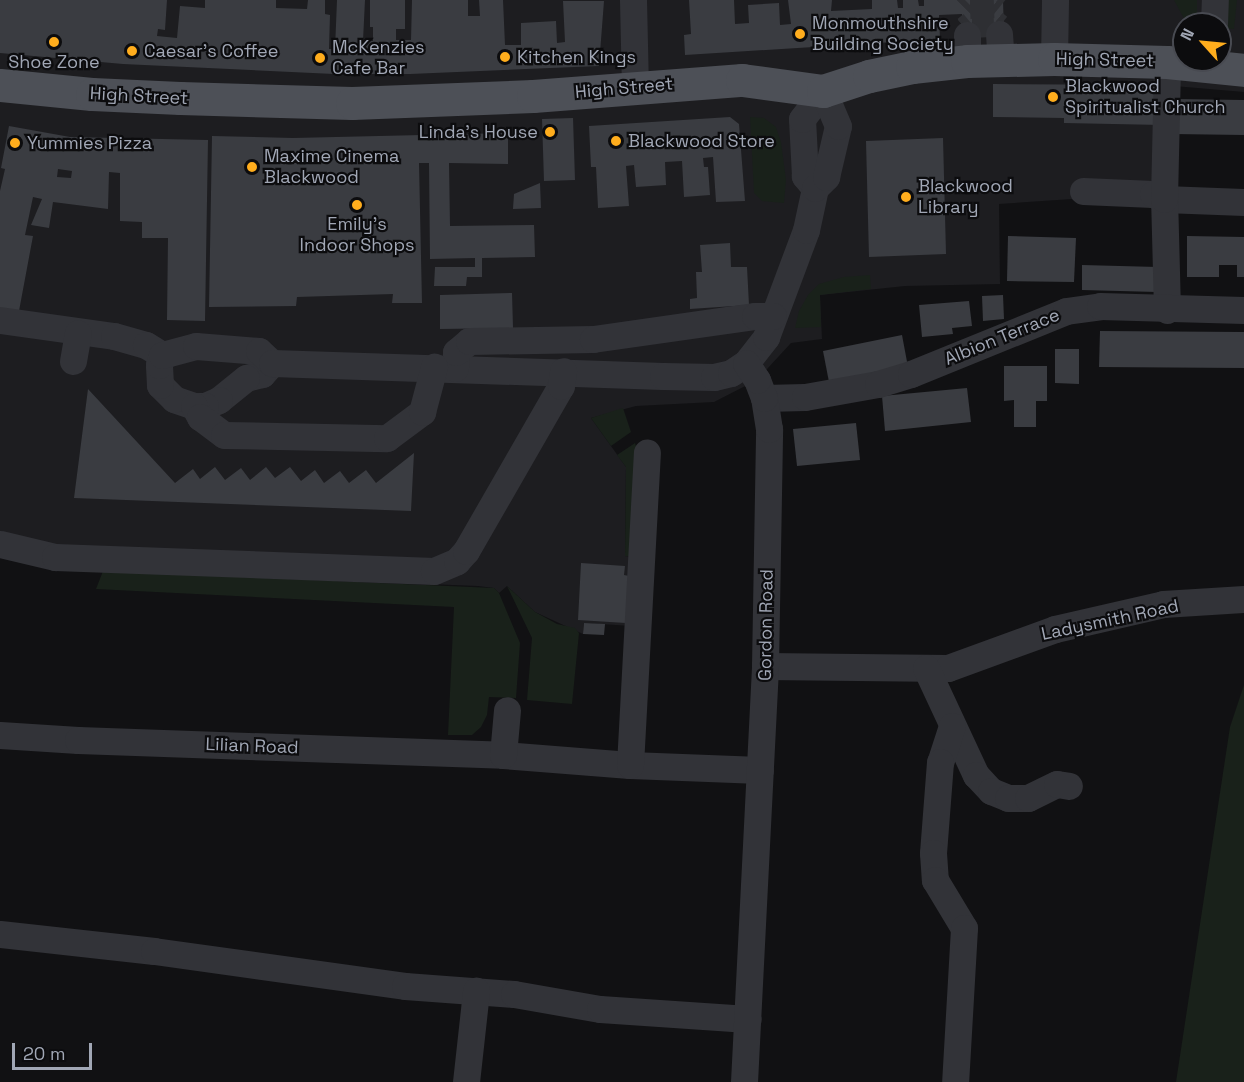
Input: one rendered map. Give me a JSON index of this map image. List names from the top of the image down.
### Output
{
  "streets": {
    "main road": ["High Street"],
    "street": [
      "Albion Terrace",
      "Ladysmith Road",
      "Gordon Road",
      "Lilian Road"
    ]
  },
  "crossings": [
    ["Albion Terrace", "Gordon Road"],
    ["Ladysmith Road", "Gordon Road"],
    ["Gordon Road", "Lilian Road"]
  ],
  "places": [
    "Monmouthshire Building Society",
    "Shoe Zone",
    "Caesar's Coffee",
    "Kitchen Kings",
    "McKenzies Cafe Bar",
    "Blackwood Spiritualist Church",
    "Linda's House",
    "Blackwood Store",
    "Yummies Pizza",
    "Maxime Cinema Blackwood",
    "Blackwood Library",
    "Emily's Indoor Shops"
  ],
  "scale_bar": "20 m",
  "north": "top left"
}
